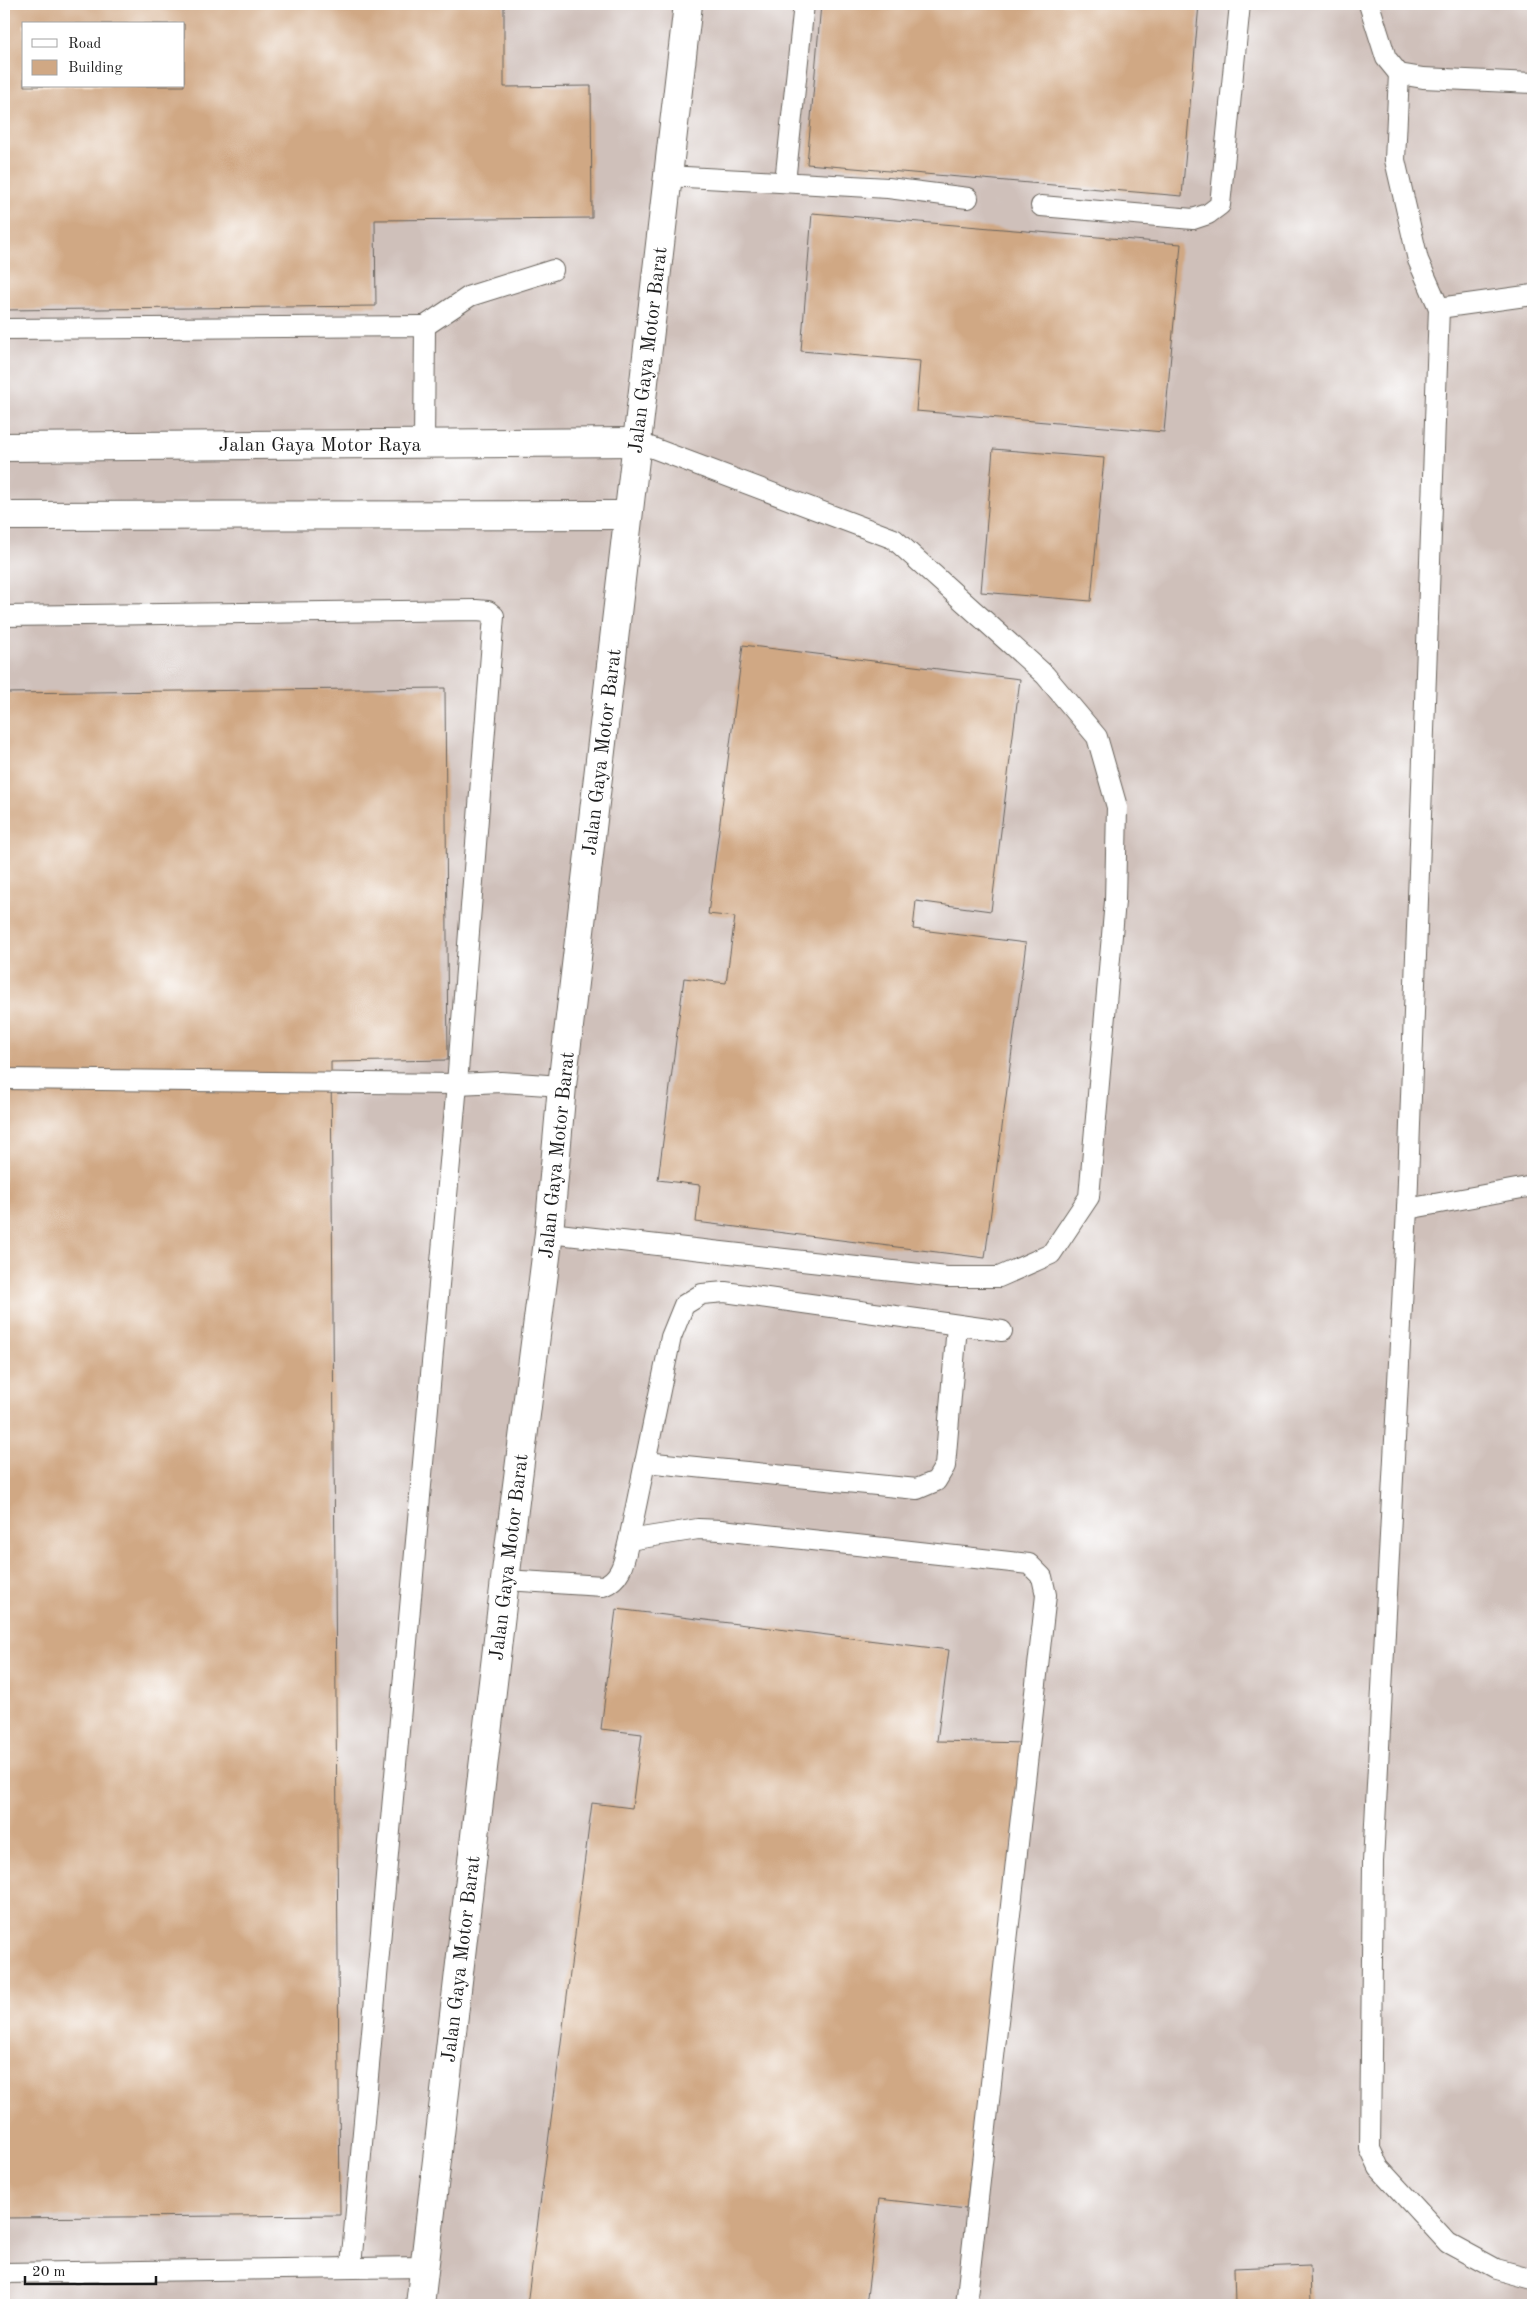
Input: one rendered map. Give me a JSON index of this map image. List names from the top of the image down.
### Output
{
  "streets": {
    "street": ["Jalan Gaya Motor Barat", "Jalan Gaya Motor Raya"]
  },
  "crossings": [
    ["Jalan Gaya Motor Barat", "Jalan Gaya Motor Raya"]
  ],
  "legend": ["Road", "Building"],
  "scale_bar": "20 m"
}
